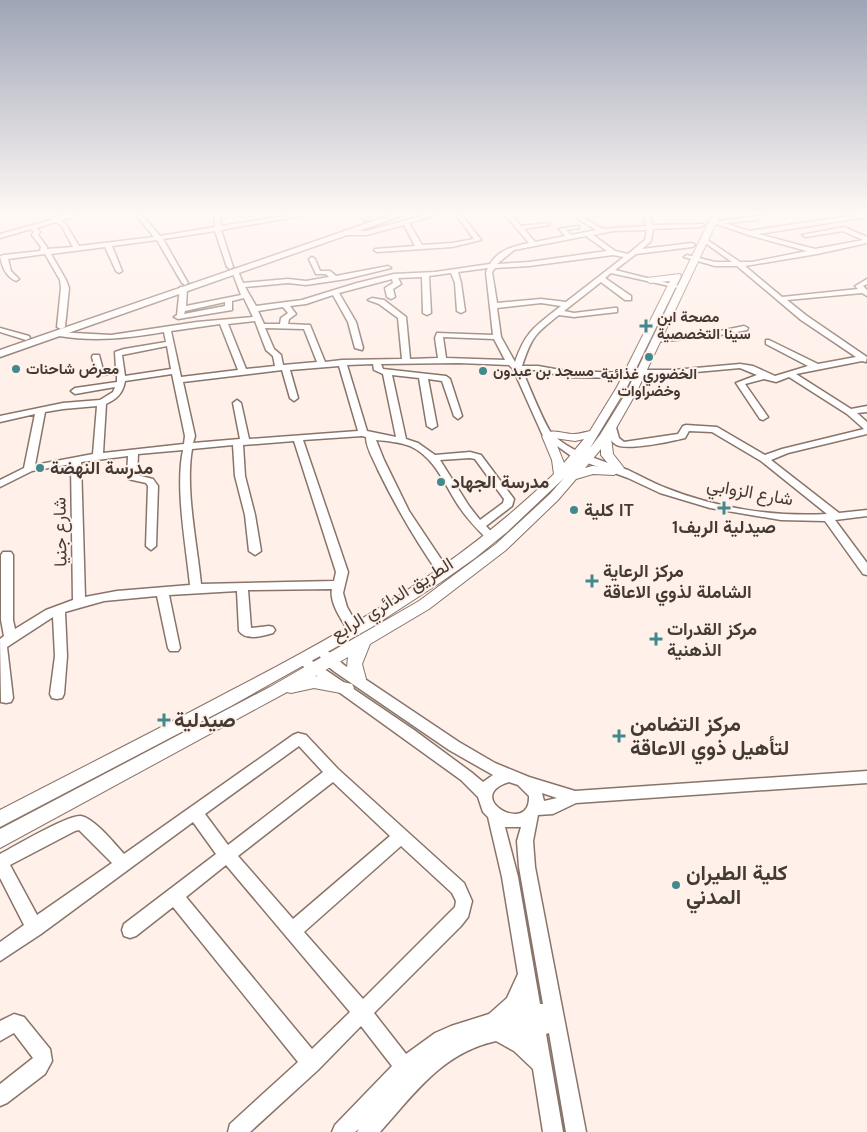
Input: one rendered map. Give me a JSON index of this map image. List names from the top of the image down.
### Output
{
  "streets": {
    "main road": ["الطريق الدائري الرابع"],
    "street": ["شارع الزوابي", "شارع جنيا"]
  },
  "crossings": [
    ["شارع الزوابي", "الطريق الدائري الرابع"]
  ],
  "places": {
    "health": [
      "مصحة ابن سينا التخصصية",
      "صيدلية الريف1",
      "مركز الرعاية الشاملة لذوي الاعاقة",
      "مركز القدرات الذهنية",
      "صيدلية",
      "مركز التضامن لتأهيل ذوي الاعاقة"
    ],
    "other": [
      "الخضوري غذائية وخضراوات",
      "معرض شاحنات",
      "مسجد بن عبدون",
      "مدرسة النهضة",
      "مدرسة الجهاد",
      "كلية IT",
      "كلية الطيران المدني"
    ]
  }
}
